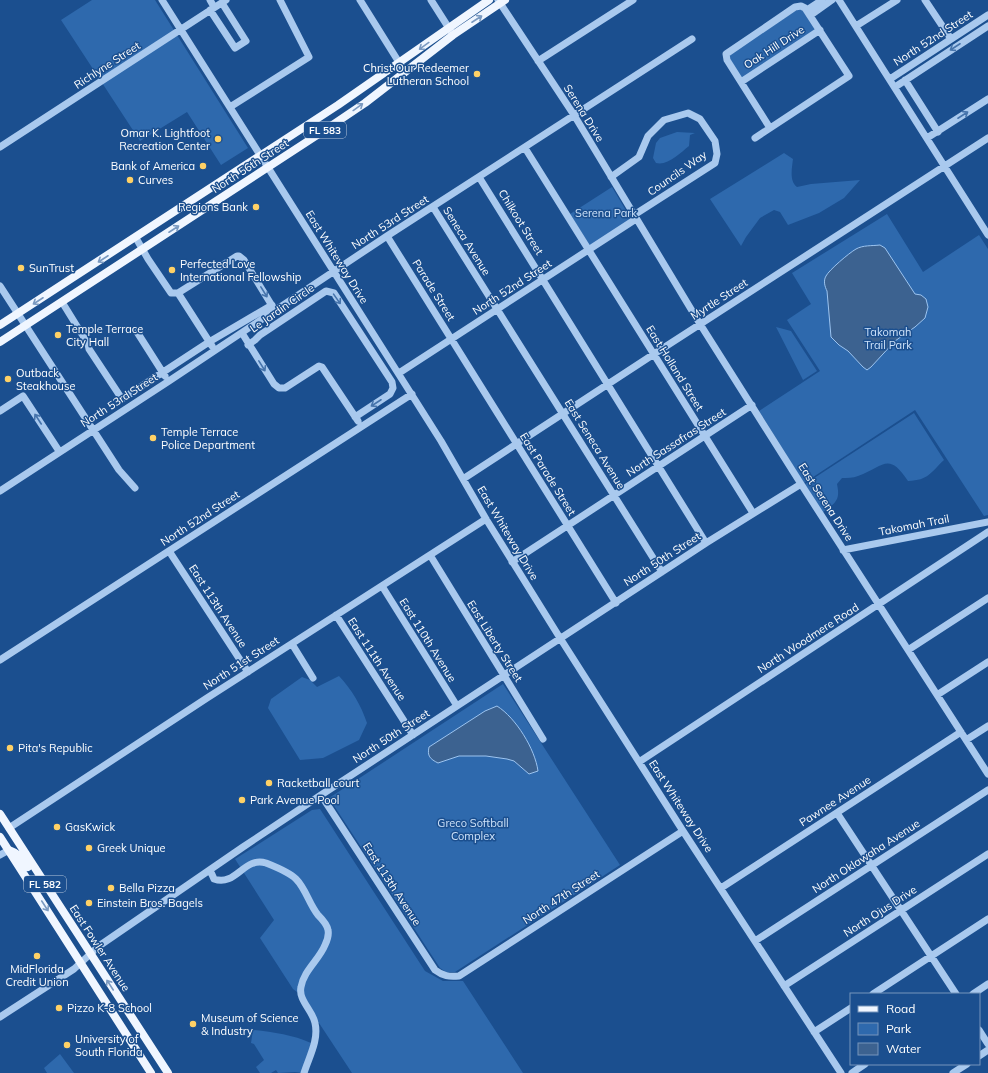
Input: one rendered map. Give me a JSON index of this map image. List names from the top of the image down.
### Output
{
  "streets": {
    "main road": [
      "FL 583",
      "North 56th Street",
      "FL 582",
      "East Fowler Avenue"
    ],
    "street": [
      "North 52nd Street",
      "Oak Hill Drive",
      "Richlyne Street",
      "Serena Drive",
      "Councils Way",
      "North 53rd Street",
      "Chilkoot Street",
      "Seneca Avenue",
      "East Whiteway Drive",
      "Parade Street",
      "Myrtle Street",
      "Le Jardin Circle",
      "East Holland Street",
      "North Sassafras Street",
      "East Seneca Avenue",
      "East Parade Street",
      "East Serena Drive",
      "Takomah Trail",
      "North 50th Street",
      "East 113th Avenue",
      "North Woodmere Road",
      "East 110th Avenue",
      "East Liberty Street",
      "East 111th Avenue",
      "North 51st Street",
      "Pawnee Avenue",
      "North Oklawaha Avenue",
      "North 47th Street",
      "North Ojus Drive"
    ]
  },
  "crossings": [
    ["North 52nd Street", "Serena Drive"],
    ["North 52nd Street", "Councils Way"],
    ["North 52nd Street", "Chilkoot Street"],
    ["North 52nd Street", "Seneca Avenue"],
    ["North 52nd Street", "East Whiteway Drive"],
    ["North 52nd Street", "Parade Street"],
    ["North 52nd Street", "Le Jardin Circle"],
    ["North 52nd Street", "East Holland Street"],
    ["North 52nd Street", "East 113th Avenue"],
    ["Richlyne Street", "East Whiteway Drive"],
    ["Serena Drive", "North 56th Street"],
    ["Serena Drive", "Councils Way"],
    ["Serena Drive", "North 53rd Street"],
    ["Serena Drive", "East Serena Drive"],
    ["North 56th Street", "East Whiteway Drive"],
    ["North 53rd Street", "Chilkoot Street"],
    ["North 53rd Street", "Seneca Avenue"],
    ["North 53rd Street", "East Whiteway Drive"],
    ["North 53rd Street", "Parade Street"],
    ["North 53rd Street", "Le Jardin Circle"],
    ["North 53rd Street", "East Holland Street"],
    ["Chilkoot Street", "Myrtle Street"],
    ["Chilkoot Street", "North Sassafras Street"],
    ["Chilkoot Street", "North 50th Street"],
    ["Seneca Avenue", "East Seneca Avenue"],
    ["East Whiteway Drive", "Myrtle Street"],
    ["East Whiteway Drive", "North Sassafras Street"],
    ["East Whiteway Drive", "North 50th Street"],
    ["East Whiteway Drive", "North Woodmere Road"],
    ["East Whiteway Drive", "North 51st Street"],
    ["East Whiteway Drive", "Pawnee Avenue"],
    ["East Whiteway Drive", "North Oklawaha Avenue"],
    ["East Whiteway Drive", "North 47th Street"],
    ["East Whiteway Drive", "North Ojus Drive"],
    ["Parade Street", "East Parade Street"],
    ["Myrtle Street", "East Holland Street"],
    ["Myrtle Street", "East Seneca Avenue"],
    ["Myrtle Street", "East Parade Street"],
    ["Myrtle Street", "East Serena Drive"],
    ["East Holland Street", "North Sassafras Street"],
    ["East Holland Street", "North 50th Street"],
    ["North Sassafras Street", "East Seneca Avenue"],
    ["North Sassafras Street", "East Parade Street"],
    ["North Sassafras Street", "East Serena Drive"],
    ["East Seneca Avenue", "North 50th Street"],
    ["East Parade Street", "North 50th Street"],
    ["East Serena Drive", "Takomah Trail"],
    ["East Serena Drive", "North 50th Street"],
    ["East Serena Drive", "North Woodmere Road"],
    ["East Serena Drive", "Pawnee Avenue"],
    ["North 50th Street", "East 113th Avenue"],
    ["North 50th Street", "East 110th Avenue"],
    ["North 50th Street", "East Liberty Street"],
    ["North 50th Street", "East 111th Avenue"],
    ["North 50th Street", "FL 582"],
    ["North 50th Street", "East Fowler Avenue"],
    ["East 113th Avenue", "North 51st Street"],
    ["East 113th Avenue", "North 47th Street"],
    ["East 110th Avenue", "North 51st Street"],
    ["East Liberty Street", "North 51st Street"],
    ["East 111th Avenue", "North 51st Street"],
    ["North 51st Street", "East Fowler Avenue"]
  ],
  "parks": ["Serena Park", "Takomah Trail Park", "Greco Softball Complex"],
  "places": [
    "Christ Our Redeemer Lutheran School",
    "Omar K. Lightfoot Recreation Center",
    "Bank of America",
    "Curves",
    "Regions Bank",
    "SunTrust",
    "Perfected Love International Fellowship",
    "Temple Terrace City Hall",
    "Outback Steakhouse",
    "Temple Terrace Police Department",
    "Pita's Republic",
    "Racketball court",
    "Park Avenue Pool",
    "GasKwick",
    "Greek Unique",
    "Bella Pizza",
    "Einstein Bros. Bagels",
    "MidFlorida Credit Union",
    "Pizzo K-8 School",
    "Museum of Science & Industry",
    "University of South Florida"
  ],
  "legend": ["Road", "Park", "Water"]
}
